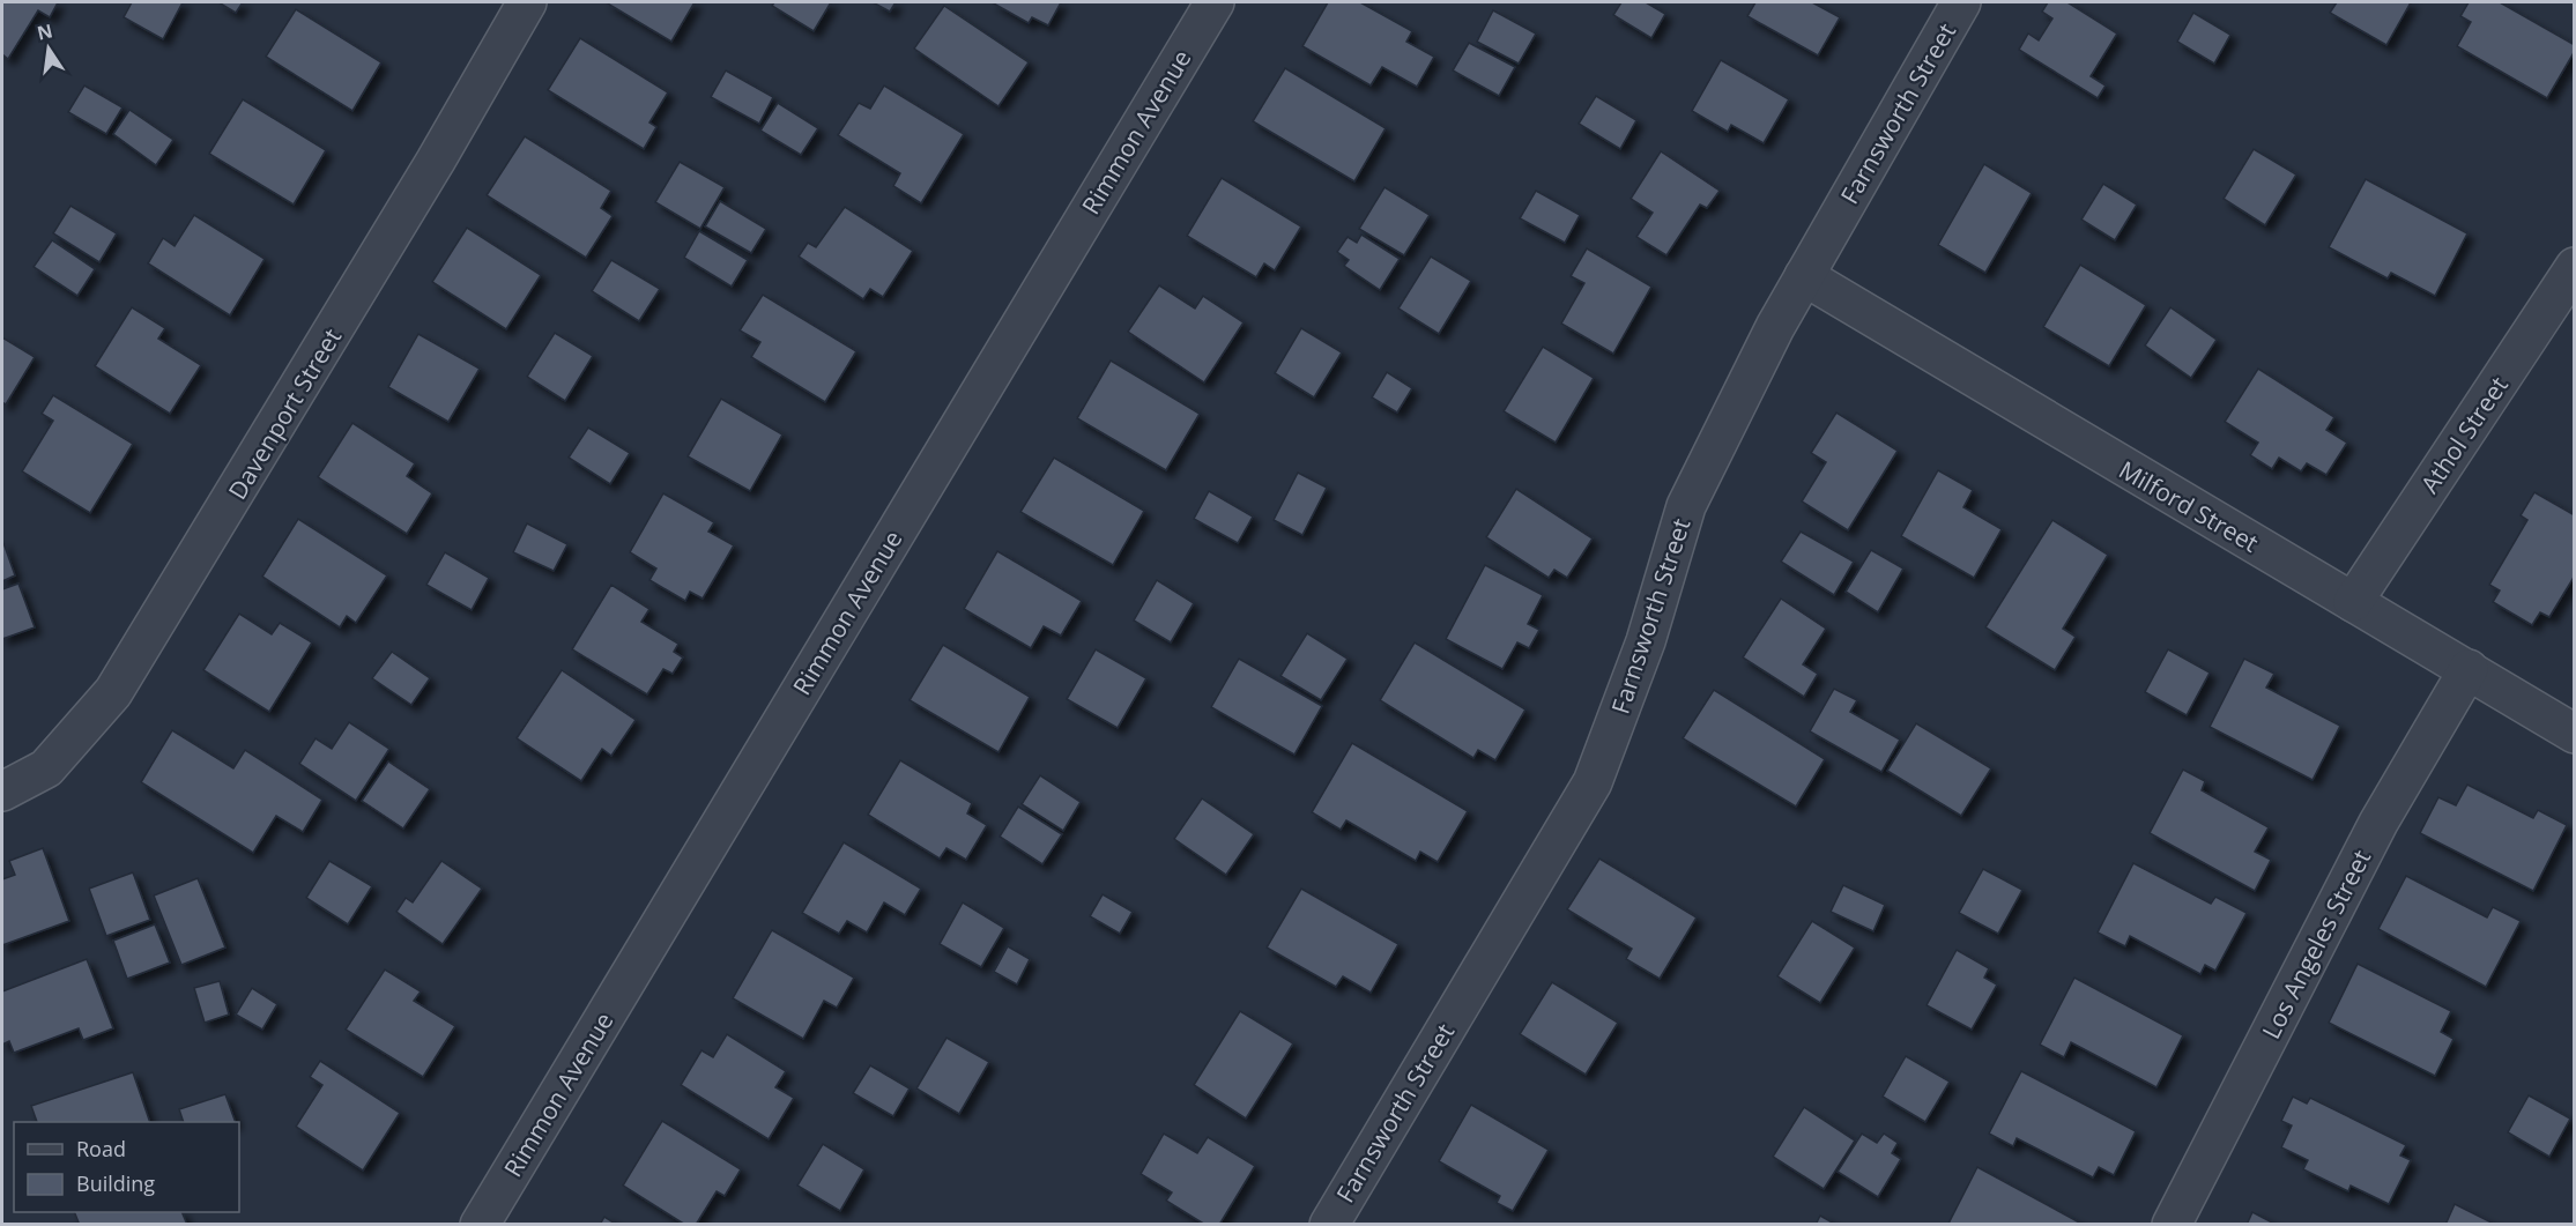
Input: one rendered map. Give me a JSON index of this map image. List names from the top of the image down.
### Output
{
  "streets": {
    "street": [
      "Farnsworth Street",
      "Rimmon Avenue",
      "Davenport Street",
      "Athol Street",
      "Milford Street",
      "Los Angeles Street"
    ]
  },
  "crossings": [
    ["Farnsworth Street", "Milford Street"],
    ["Athol Street", "Milford Street"],
    ["Milford Street", "Los Angeles Street"]
  ],
  "legend": ["Road", "Building"],
  "north": "top"
}
